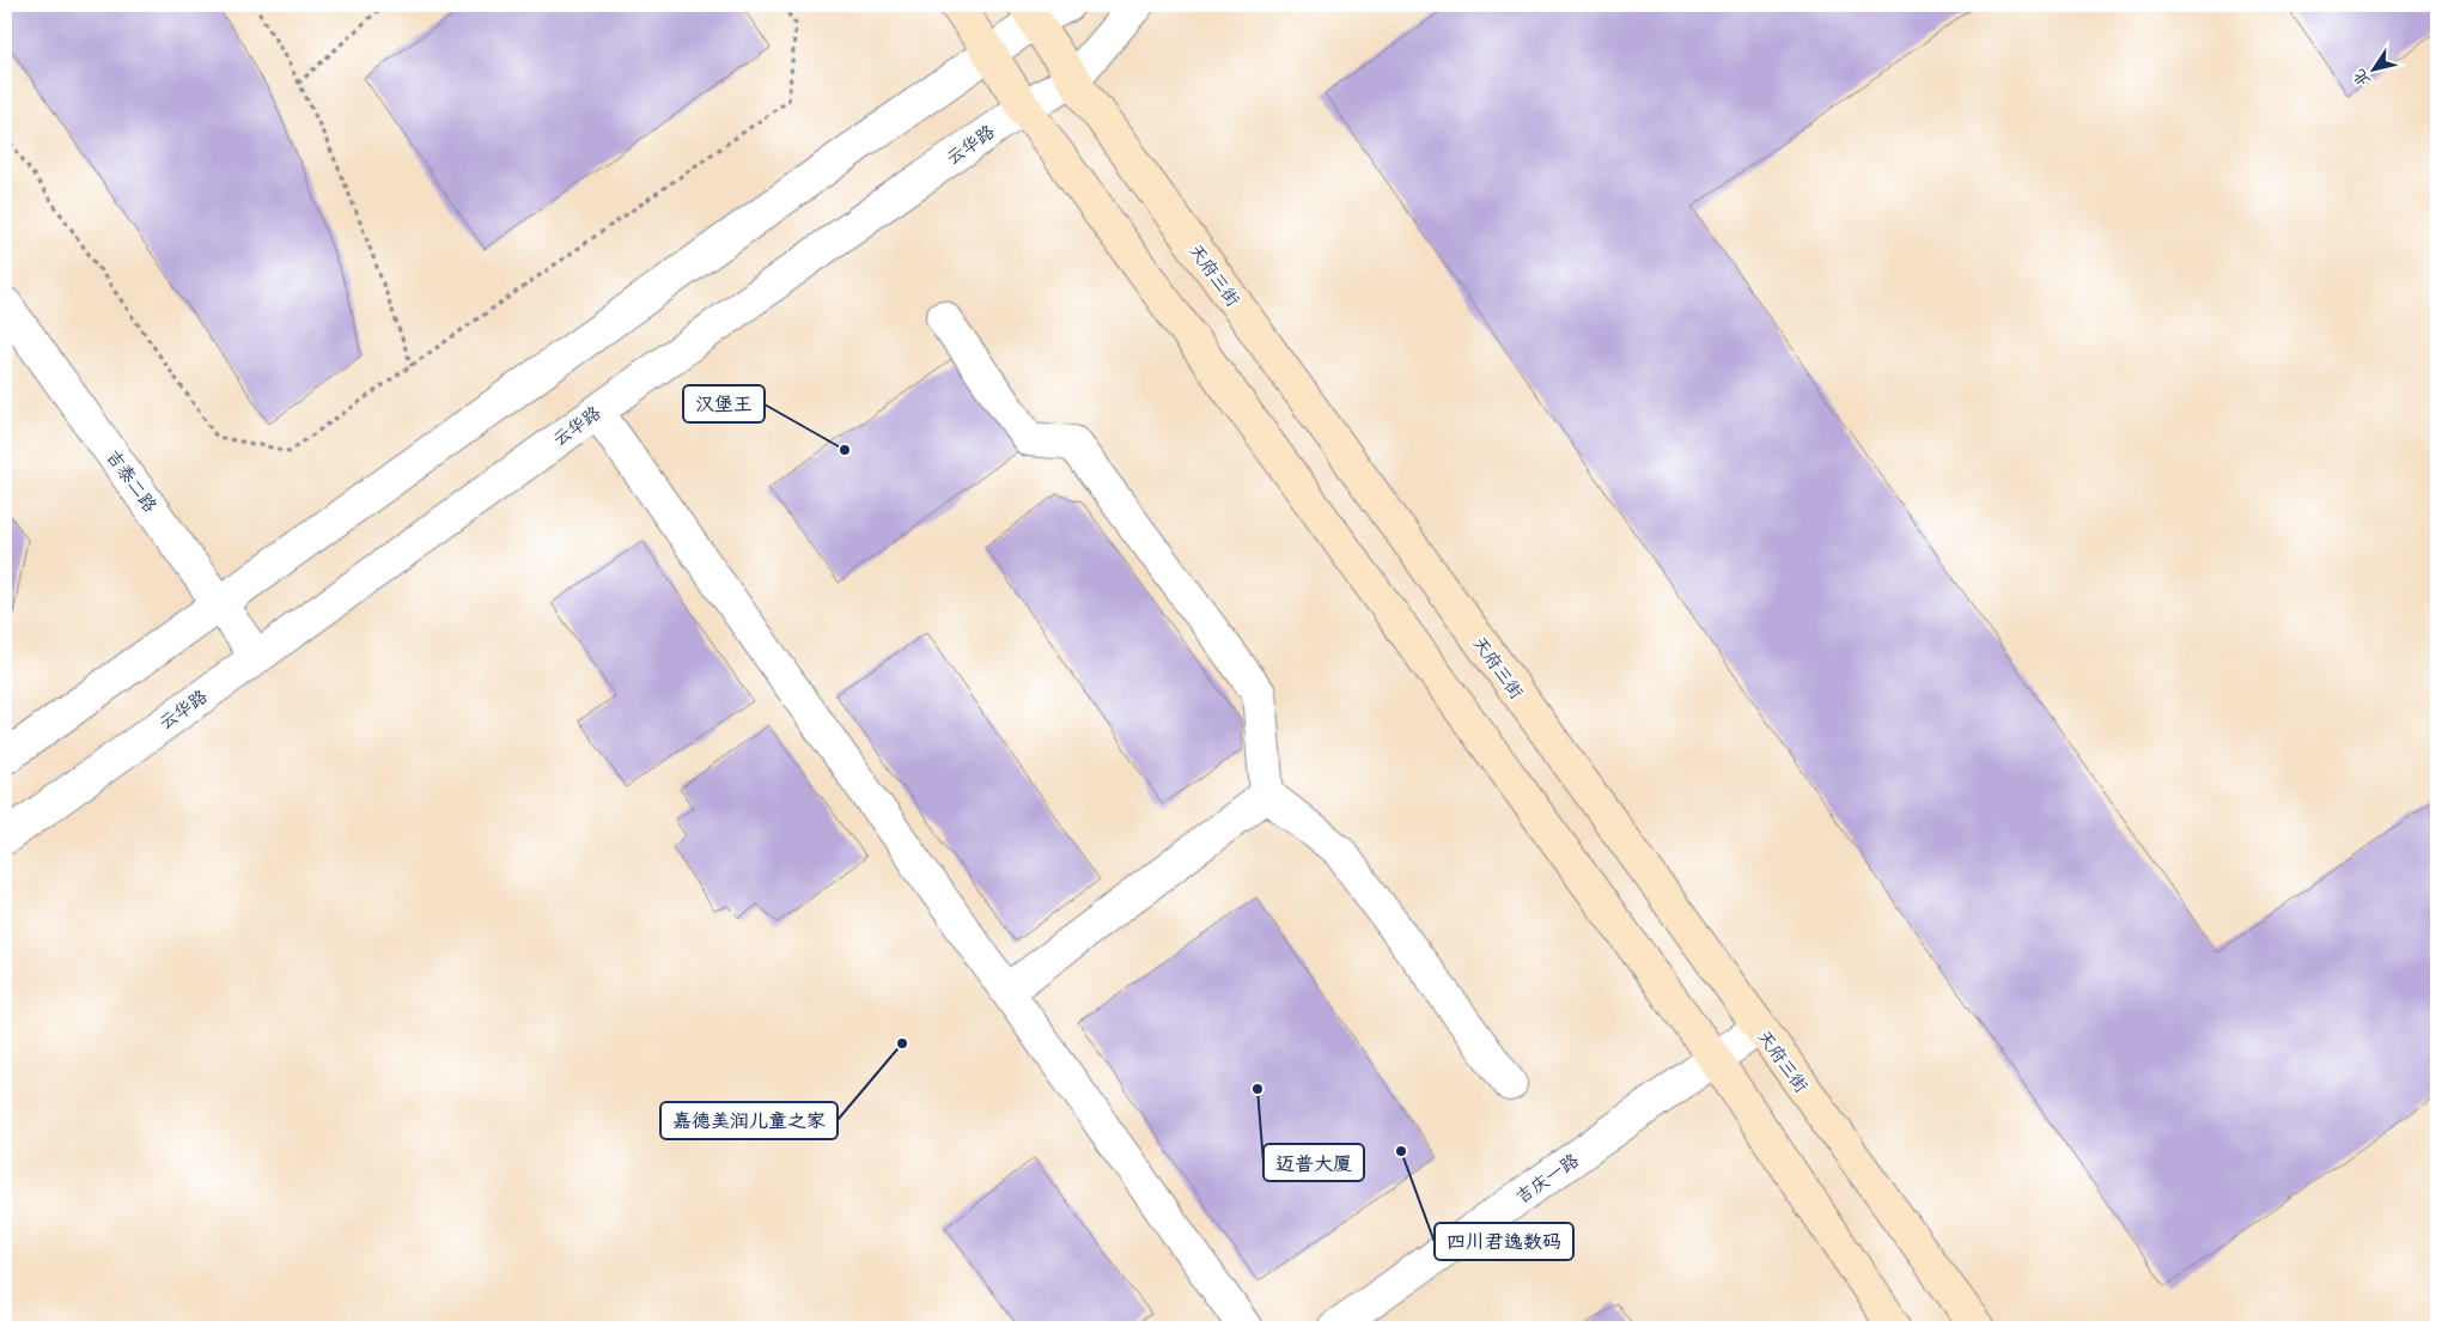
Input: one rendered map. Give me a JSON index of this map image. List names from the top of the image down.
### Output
{
  "streets": {
    "street": [
      "云华路",
      "天府三街",
      "吉泰二路",
      "吉庆一路"
    ]
  },
  "crossings": [
    ["云华路", "天府三街"],
    ["云华路", "吉泰二路"],
    ["天府三街", "吉庆一路"]
  ],
  "places": [
    "汉堡王",
    "嘉德美润儿童之家",
    "迈普大厦",
    "四川君逸数码"
  ],
  "north": "bottom left"
}
